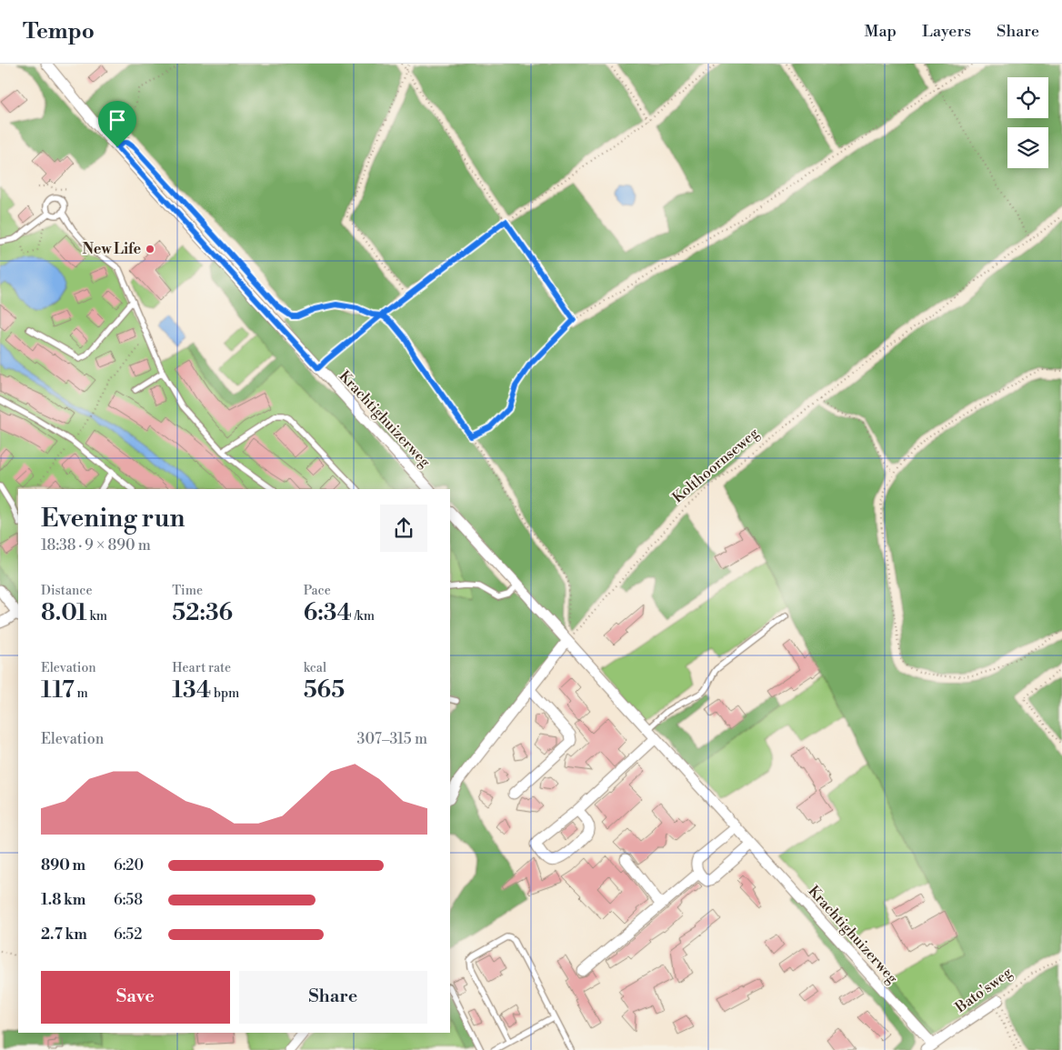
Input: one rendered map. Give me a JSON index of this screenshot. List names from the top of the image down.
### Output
{
  "streets": {
    "street": ["Krachtighuizerweg", "Bato'sweg"],
    "path": ["Kolthoornseweg"]
  },
  "crossings": [
    ["Krachtighuizerweg", "Kolthoornseweg"],
    ["Krachtighuizerweg", "Bato'sweg"]
  ],
  "places": ["New Life"],
  "page": {
    "header": "Tempo",
    "nav": ["Map", "Layers", "Share"],
    "heading": ["Evening run", "18:38 · 9 × 890 m"],
    "stats": [
      ["Distance", "8.01 km"],
      ["Time", "52:36"],
      ["Pace", "6:34 /km"],
      ["Elevation", "117 m"],
      ["Heart rate", "134 bpm"],
      ["kcal", "565"]
    ],
    "chart": ["Elevation", "307–315 m"],
    "list": [
      {
        "name": "890 m",
        "note": "6:20"
      },
      {
        "name": "1.8 km",
        "note": "6:58"
      },
      {
        "name": "2.7 km",
        "note": "6:52"
      }
    ],
    "buttons": ["Save", "Share"]
  }
}
